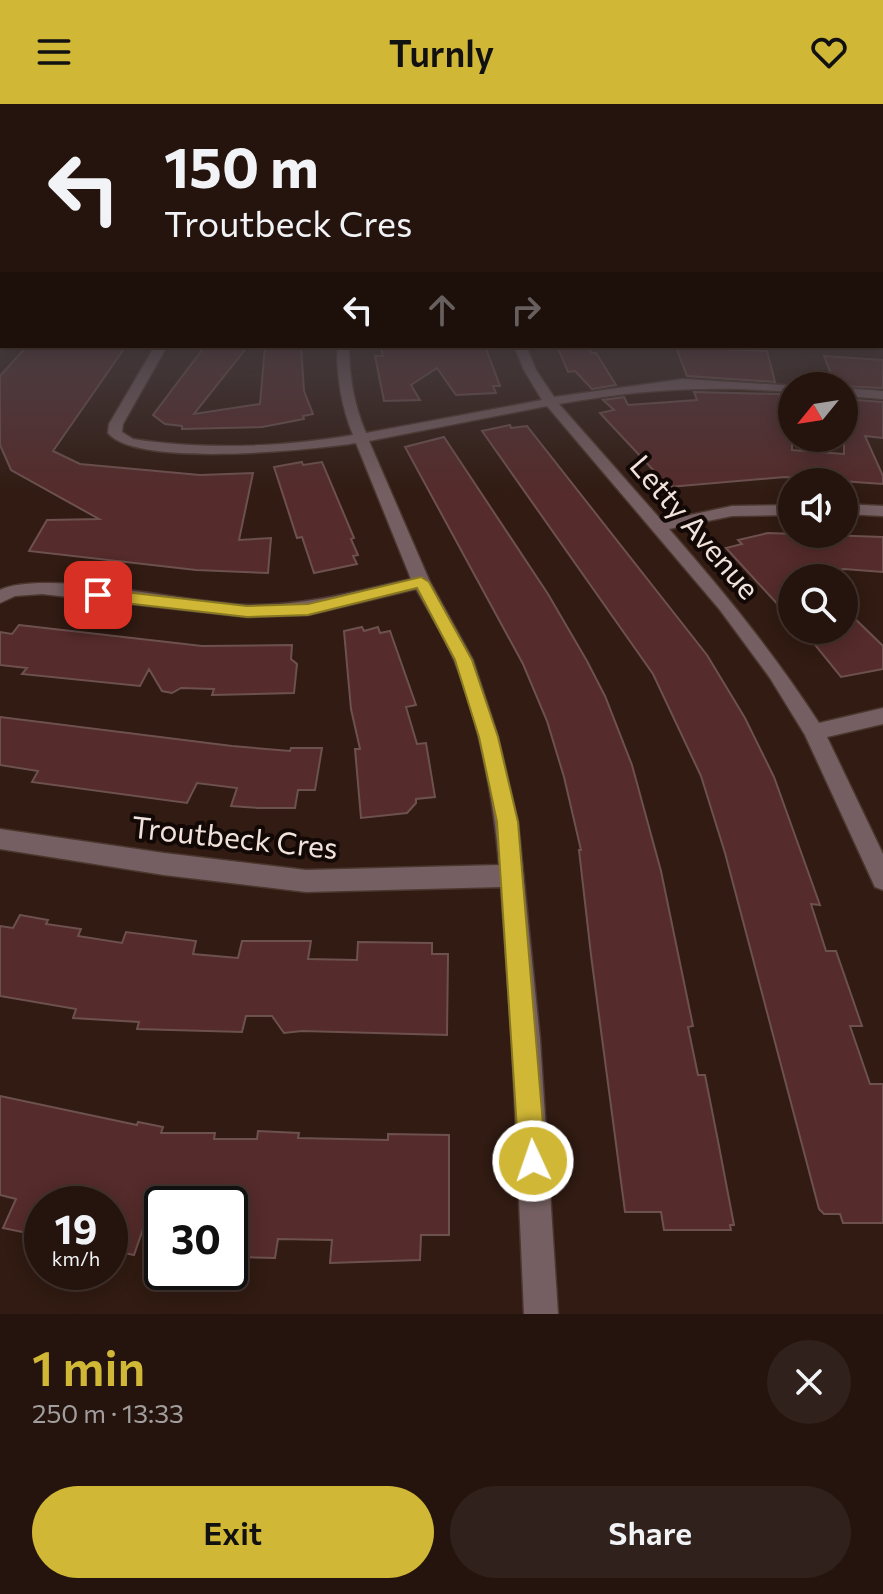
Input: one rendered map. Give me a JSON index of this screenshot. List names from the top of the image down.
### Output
{
  "streets": {
    "street": ["Letty Avenue", "Troutbeck Cres"]
  },
  "north": "bottom left",
  "page": {
    "header": "Turnly",
    "turn": ["150 m", "Troutbeck Cres"],
    "speed": "19 km/h",
    "limit": "30",
    "heading": ["1 min", "250 m · 13:33"],
    "buttons": ["Exit", "Share"]
  }
}
